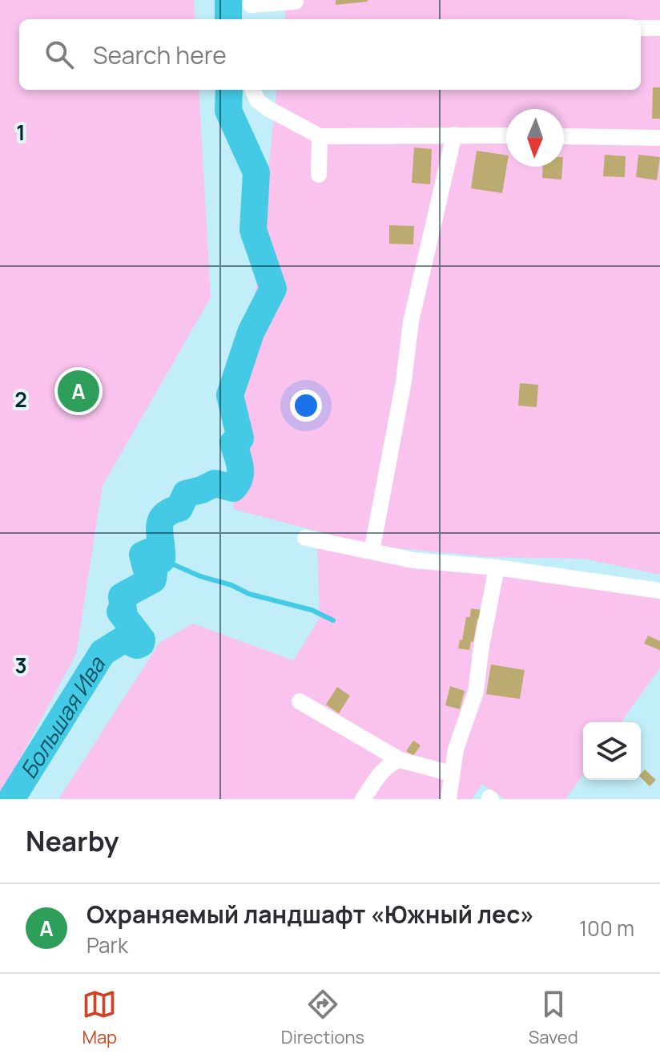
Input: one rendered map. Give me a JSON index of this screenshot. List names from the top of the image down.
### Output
{
  "water": ["Большая Ива"],
  "north": "bottom",
  "page": {
    "search": "Search here",
    "pins": "A",
    "heading": "Nearby",
    "list": [
      {
        "mark": "A",
        "name": "Охраняемый ландшафт «Южный лес»",
        "note": "Park",
        "value": "100 m"
      }
    ],
    "nav": ["Map", "Directions", "Saved"]
  },
  "grid": {
    "rows": ["1", "2", "3"]
  }
}
